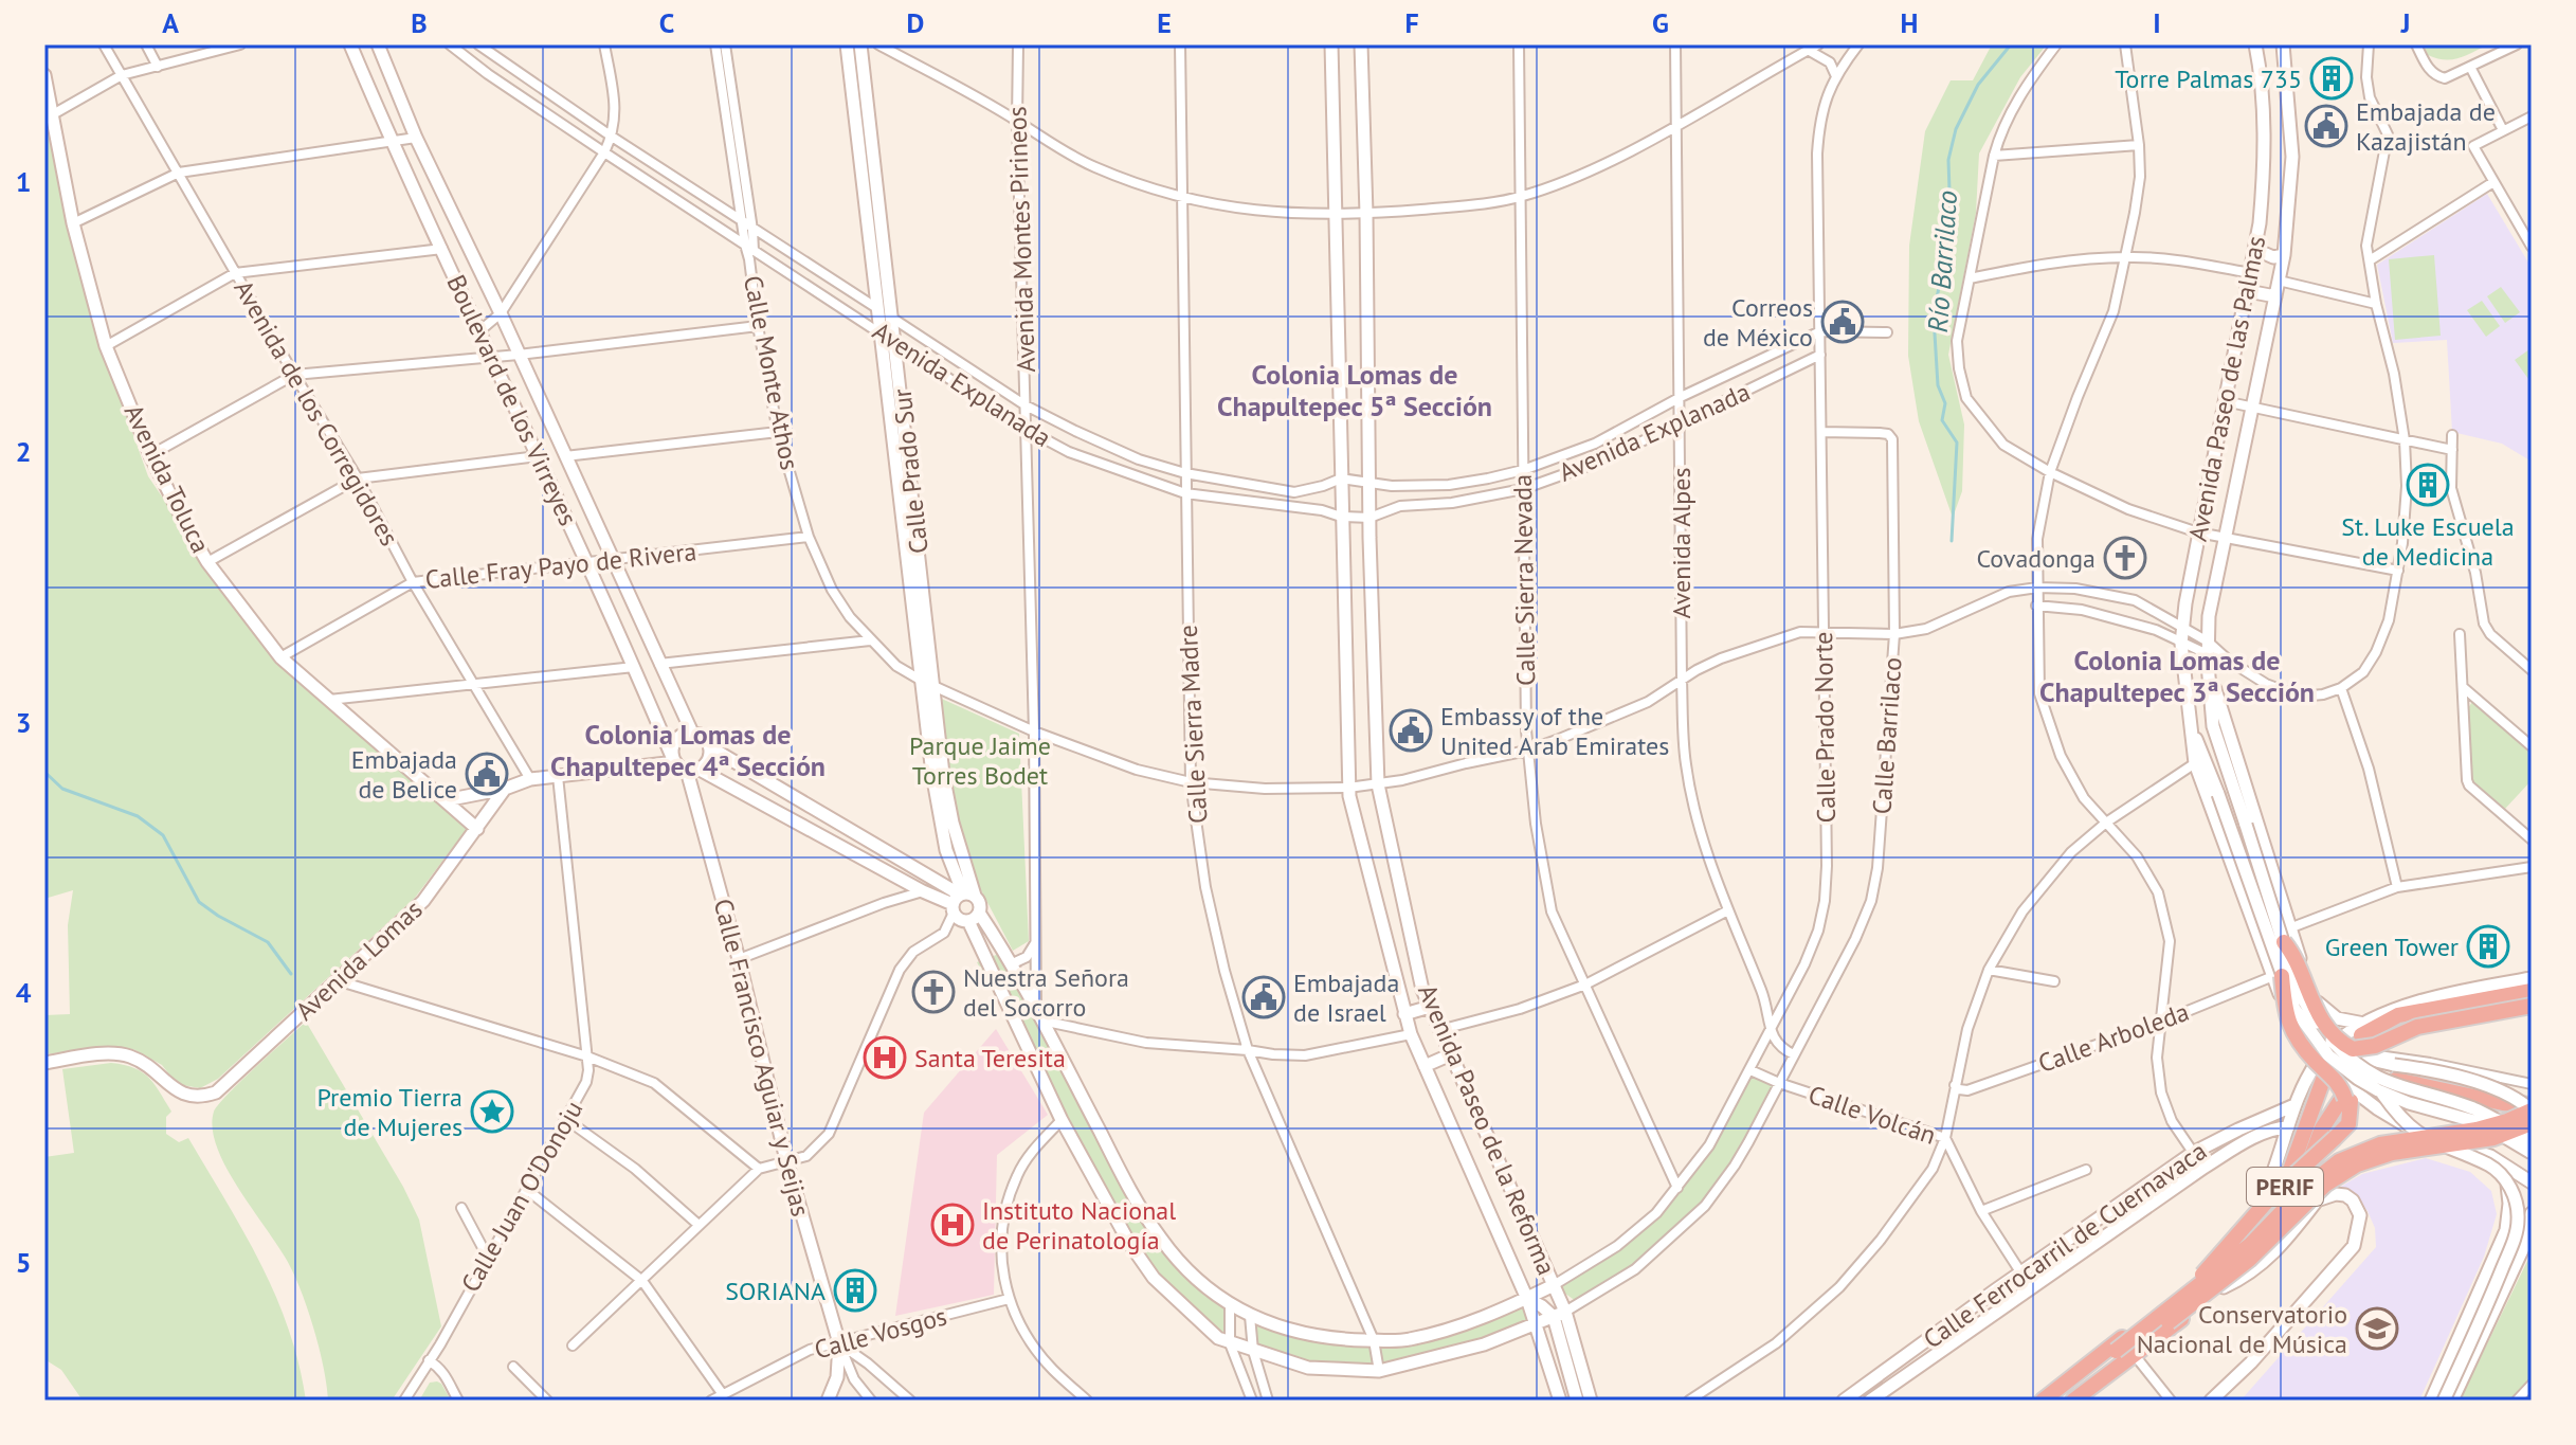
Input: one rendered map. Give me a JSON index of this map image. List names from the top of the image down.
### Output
{
  "streets": {
    "highway": ["PERIF"],
    "street": [
      "Avenida Montes Pirineos",
      "Calle Monte Athos",
      "Avenida Explanada",
      "Avenida Paseo de las Palmas",
      "Boulevard de los Virreyes",
      "Avenida de los Corregidores",
      "Calle Prado Sur",
      "Avenida Toluca",
      "Avenida Alpes",
      "Calle Fray Payo de Rivera",
      "Calle Sierra Nevada",
      "Calle Sierra Madre",
      "Calle Prado Norte",
      "Calle Barrilaco",
      "Avenida Lomas",
      "Calle Arboleda",
      "Calle Francisco Aguiar y Seijas",
      "Calle Volcán",
      "Avenida Paseo de la Reforma",
      "Calle Juan O'Donoju",
      "Calle Ferrocarril de Cuernavaca",
      "Calle Vosgos"
    ]
  },
  "crossings": [
    ["Avenida Montes Pirineos", "Calle Monte Athos"],
    ["Avenida Montes Pirineos", "Avenida Explanada"],
    ["Calle Monte Athos", "Avenida Explanada"],
    ["Calle Monte Athos", "Avenida Paseo de las Palmas"],
    ["Calle Monte Athos", "Calle Prado Sur"],
    ["Calle Monte Athos", "Avenida Alpes"],
    ["Calle Monte Athos", "Calle Fray Payo de Rivera"],
    ["Calle Monte Athos", "Calle Sierra Nevada"],
    ["Calle Monte Athos", "Calle Sierra Madre"],
    ["Calle Monte Athos", "Calle Prado Norte"],
    ["Calle Monte Athos", "Calle Barrilaco"],
    ["Calle Monte Athos", "Avenida Paseo de la Reforma"],
    ["Avenida Explanada", "Calle Prado Sur"],
    ["Avenida Explanada", "Avenida Alpes"],
    ["Avenida Explanada", "Calle Sierra Nevada"],
    ["Avenida Explanada", "Calle Sierra Madre"],
    ["Avenida Explanada", "Calle Prado Norte"],
    ["Avenida Explanada", "Avenida Paseo de la Reforma"],
    ["Avenida Paseo de las Palmas", "Calle Arboleda"],
    ["Boulevard de los Virreyes", "Calle Fray Payo de Rivera"],
    ["Boulevard de los Virreyes", "Calle Francisco Aguiar y Seijas"],
    ["Avenida de los Corregidores", "Calle Fray Payo de Rivera"],
    ["Avenida Toluca", "Calle Fray Payo de Rivera"],
    ["Avenida Toluca", "Avenida Lomas"],
    ["Avenida Alpes", "Calle Prado Norte"],
    ["Calle Sierra Nevada", "Calle Prado Norte"],
    ["Calle Prado Norte", "Calle Barrilaco"],
    ["Calle Prado Norte", "Calle Volcán"],
    ["Calle Prado Norte", "Avenida Paseo de la Reforma"],
    ["Calle Barrilaco", "Calle Volcán"],
    ["Calle Francisco Aguiar y Seijas", "Calle Vosgos"],
    ["Calle Volcán", "Calle Ferrocarril de Cuernavaca"]
  ],
  "districts": ["Colonia Lomas de Chapultepec 5ª Sección", "Colonia Lomas de Chapultepec 3ª Sección", "Colonia Lomas de Chapultepec 4ª Sección"],
  "water": ["Río Barrilaco"],
  "parks": ["Parque Jaime Torres Bodet"],
  "places": {
    "building": [
      "Torre Palmas 735",
      "St. Luke Escuela de Medicina",
      "Green Tower",
      "SORIANA"
    ],
    "public building": [
      "Embajada de Kazajistán",
      "Correos de México",
      "Embassy of the United Arab Emirates",
      "Embajada de Belice",
      "Embajada de Israel"
    ],
    "church": ["Covadonga", "Nuestra Señora del Socorro"],
    "hospital": ["Santa Teresita", "Instituto Nacional de Perinatología"],
    "place": ["Premio Tierra de Mujeres"],
    "school or university": ["Conservatorio Nacional de Música"]
  },
  "grid": {
    "columns": [
      "A",
      "B",
      "C",
      "D",
      "E",
      "F",
      "G",
      "H",
      "I",
      "J"
    ],
    "rows": [
      "1",
      "2",
      "3",
      "4",
      "5"
    ]
  }
}
